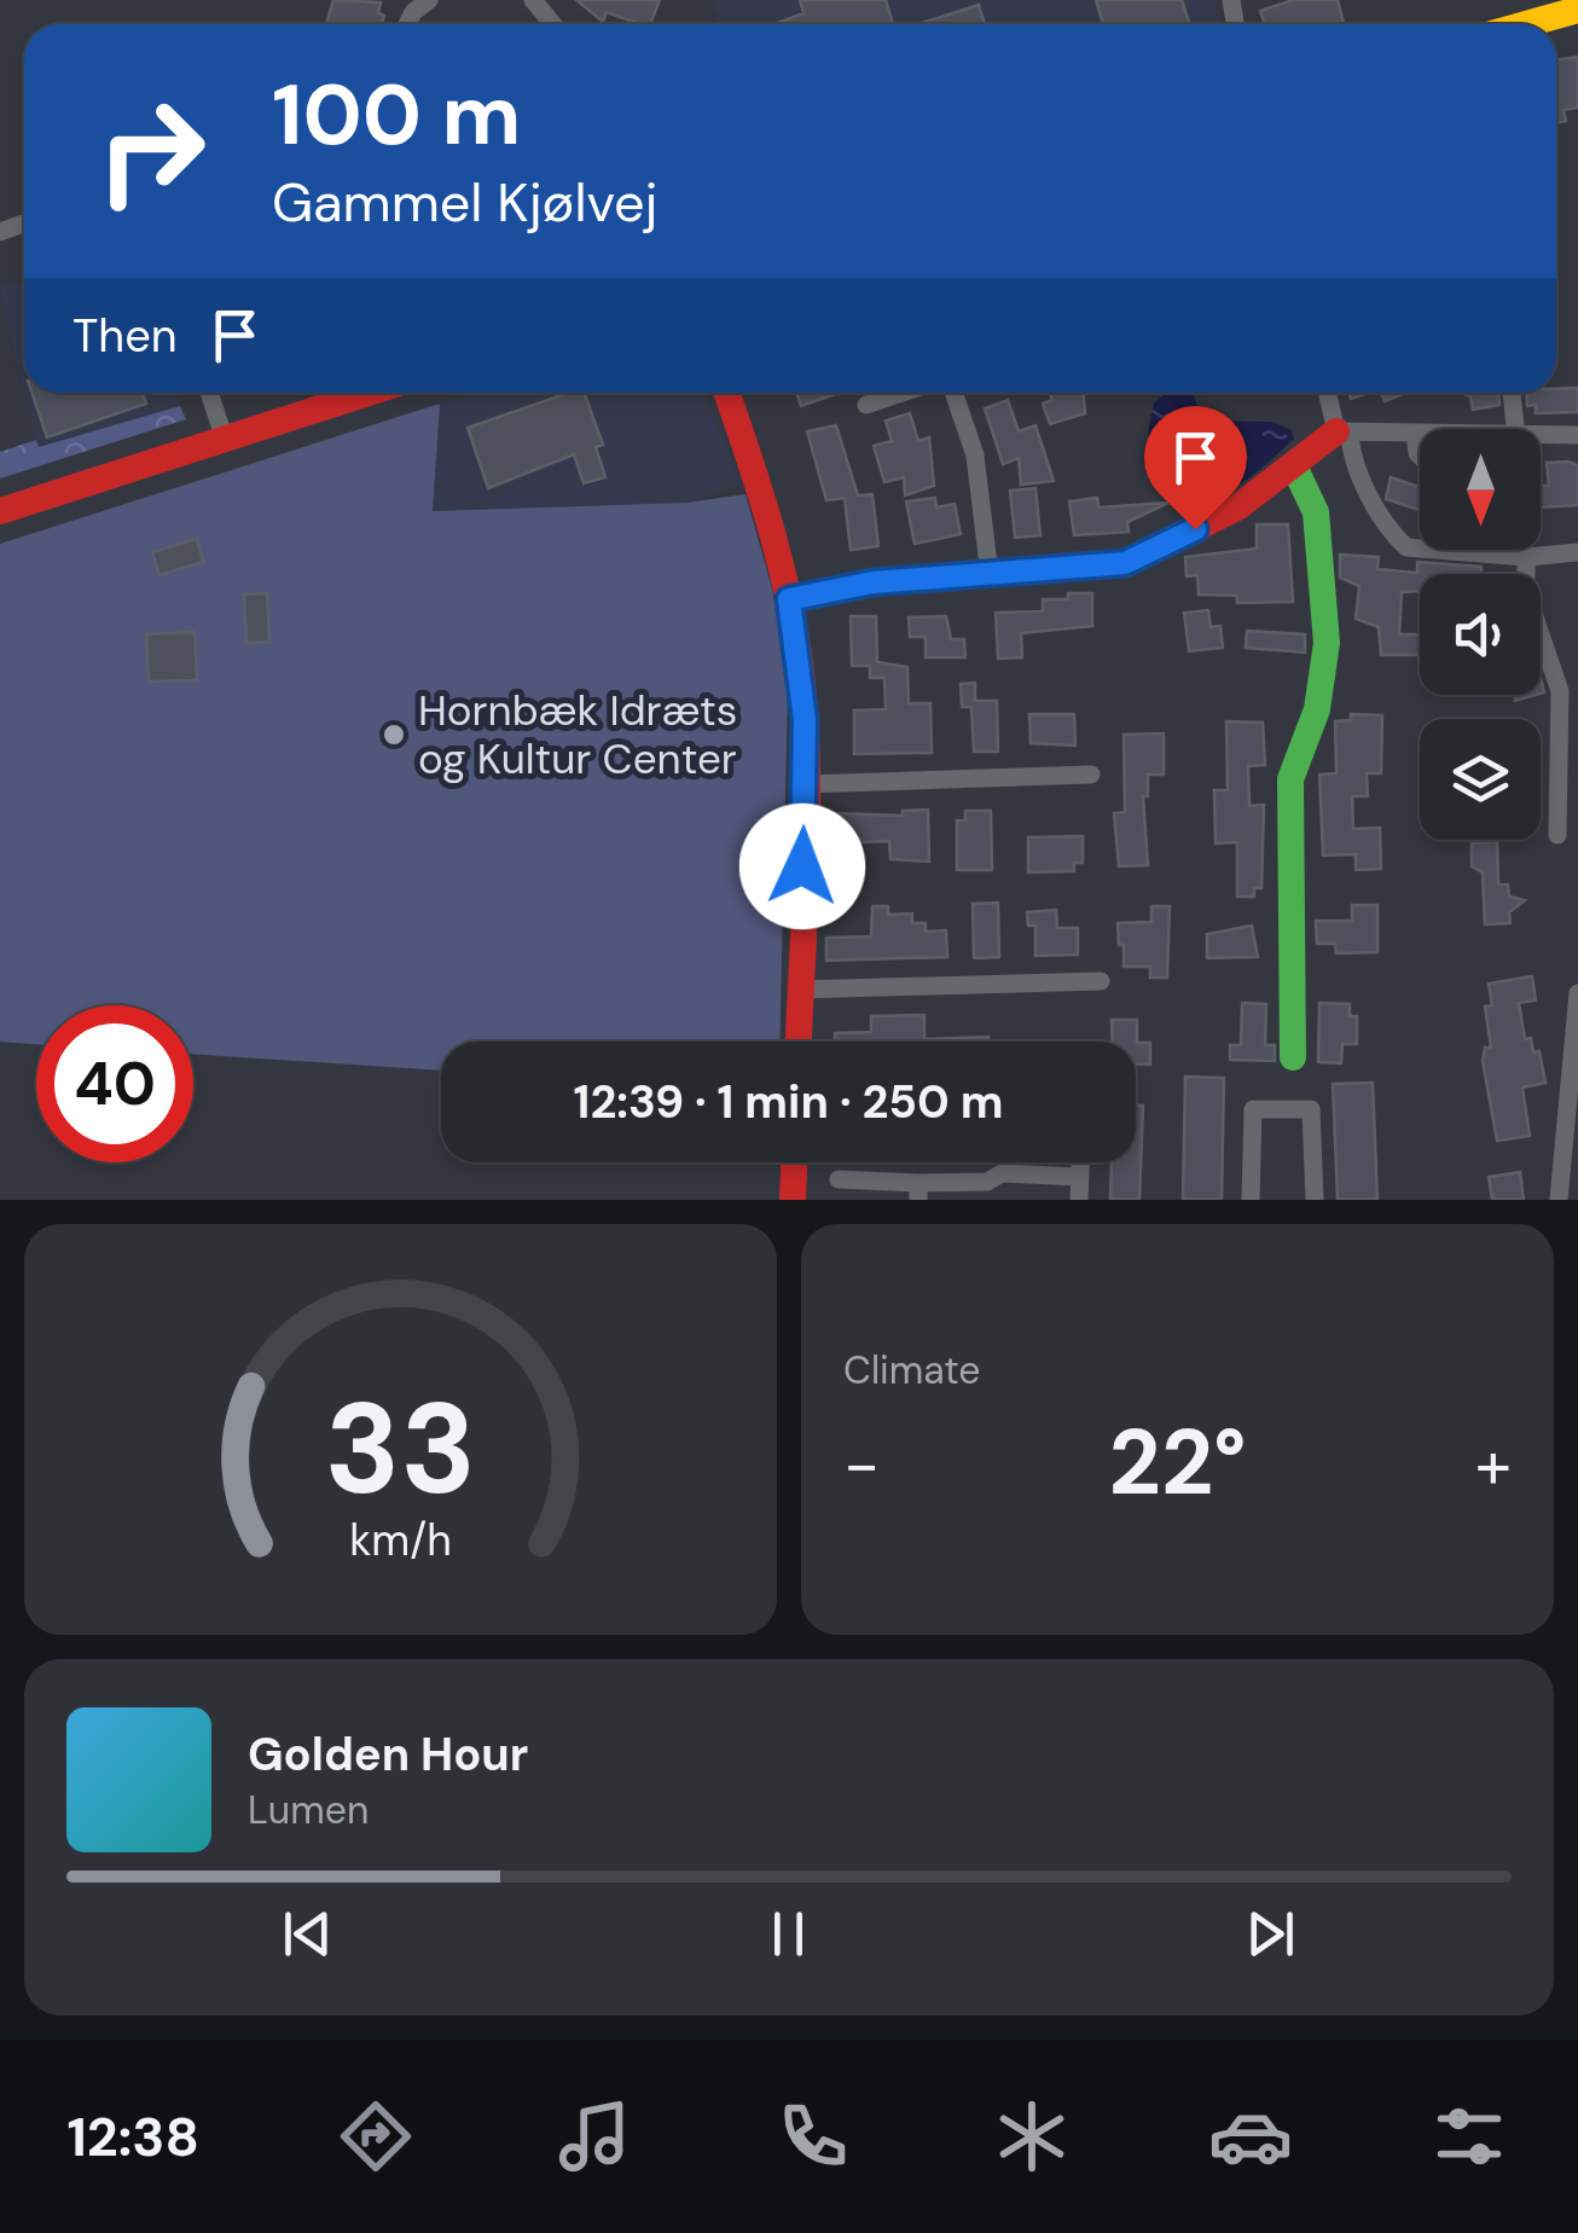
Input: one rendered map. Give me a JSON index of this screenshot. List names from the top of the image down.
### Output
{
  "places": ["Hornbæk Idræts og Kultur Center"],
  "north": "bottom",
  "page": {
    "turn": ["100 m", "Gammel Kjølvej"],
    "then": "Then",
    "limit": "40",
    "trip": "12:39 · 1 min · 250 m",
    "tile": "Climate",
    "heat": ["−", "22°", "+"],
    "song": ["Golden Hour", "Lumen"],
    "tabs": "12:38",
    "gauge": ["33", "km/h"]
  }
}
